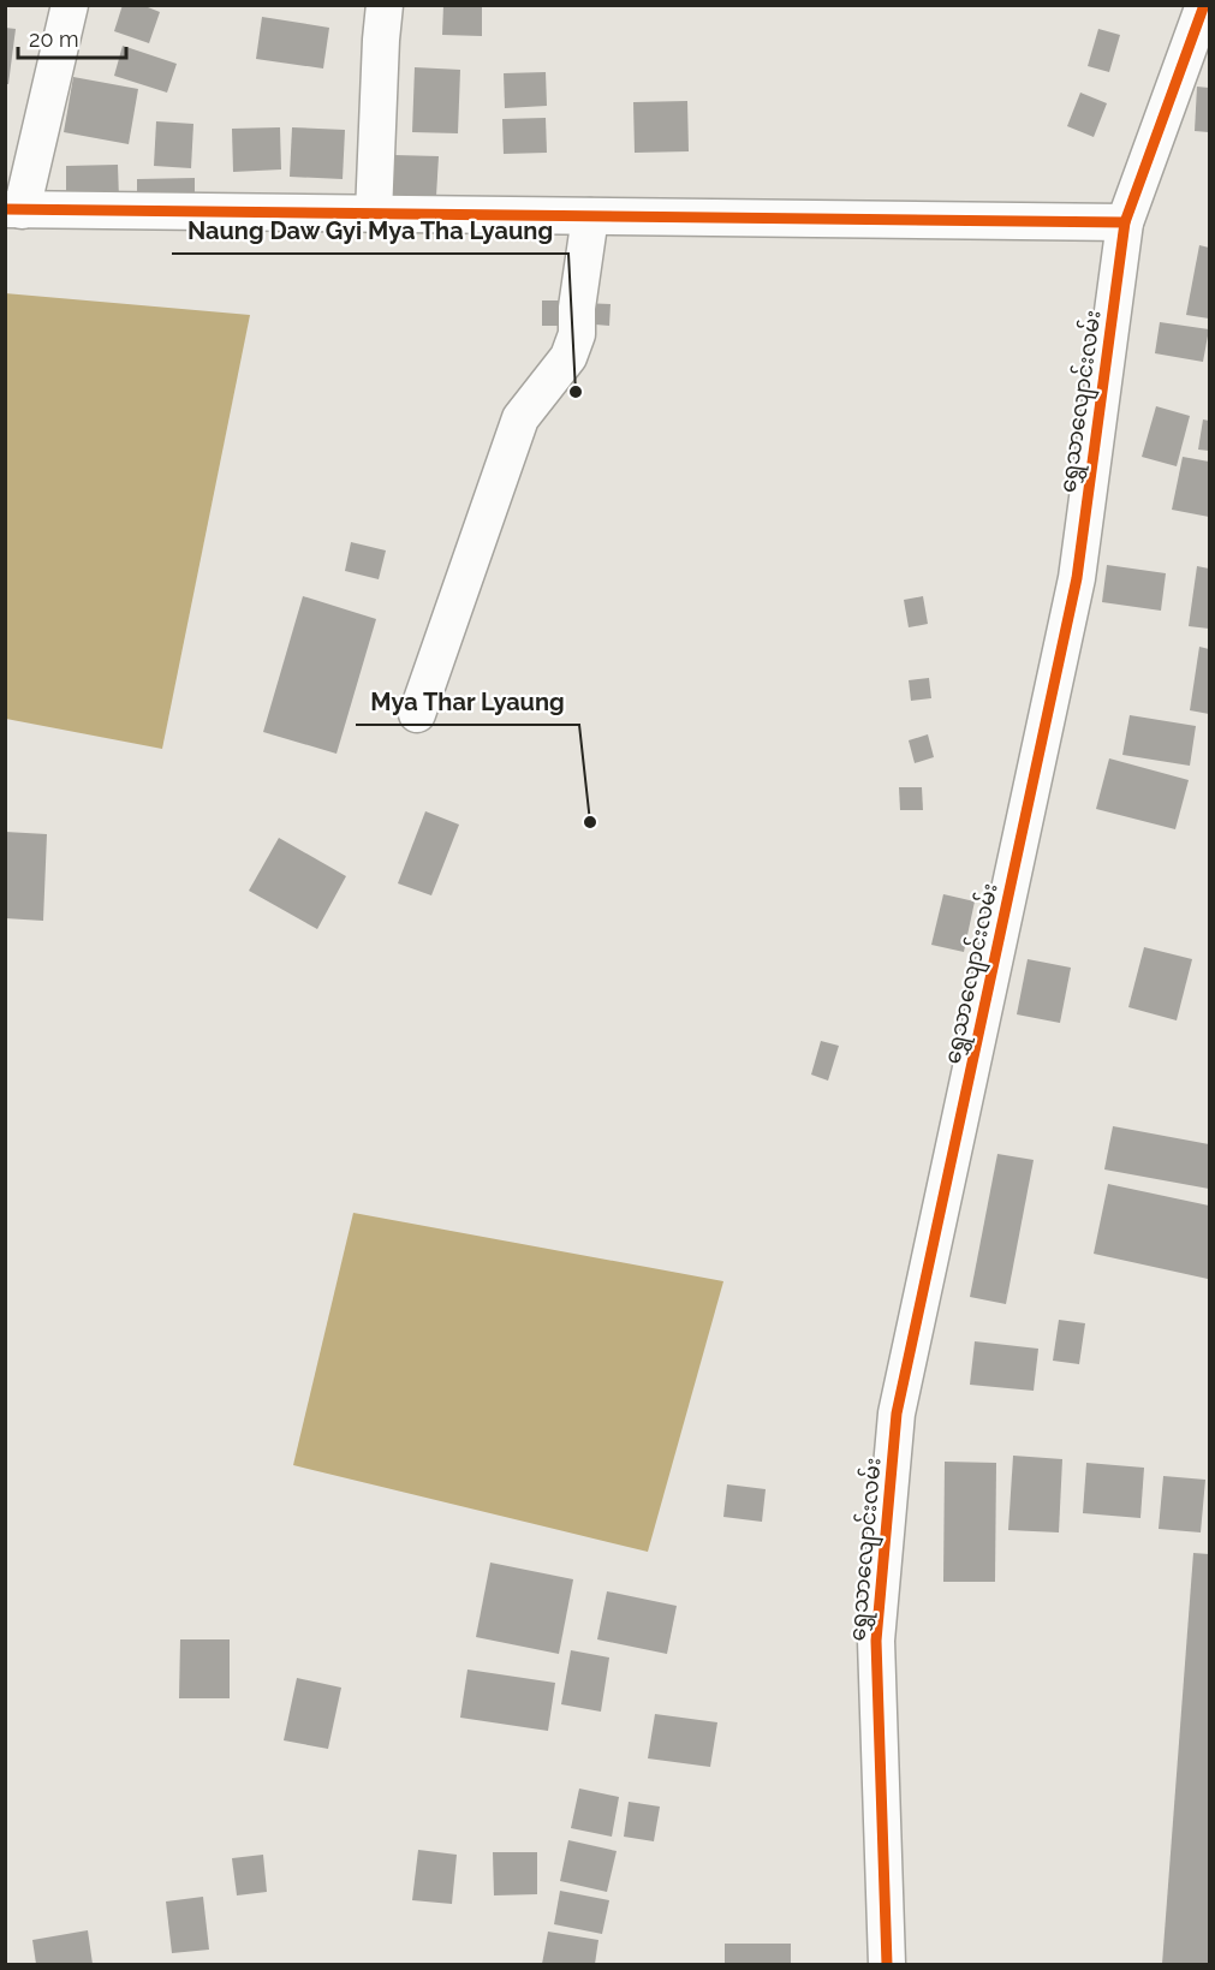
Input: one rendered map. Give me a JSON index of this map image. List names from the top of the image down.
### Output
{
  "streets": {
    "street": ["ရွှေသာလျောင်းလမ်း"]
  },
  "places": ["Naung Daw Gyi Mya Tha Lyaung", "Mya Thar Lyaung"],
  "scale_bar": "20 m"
}
